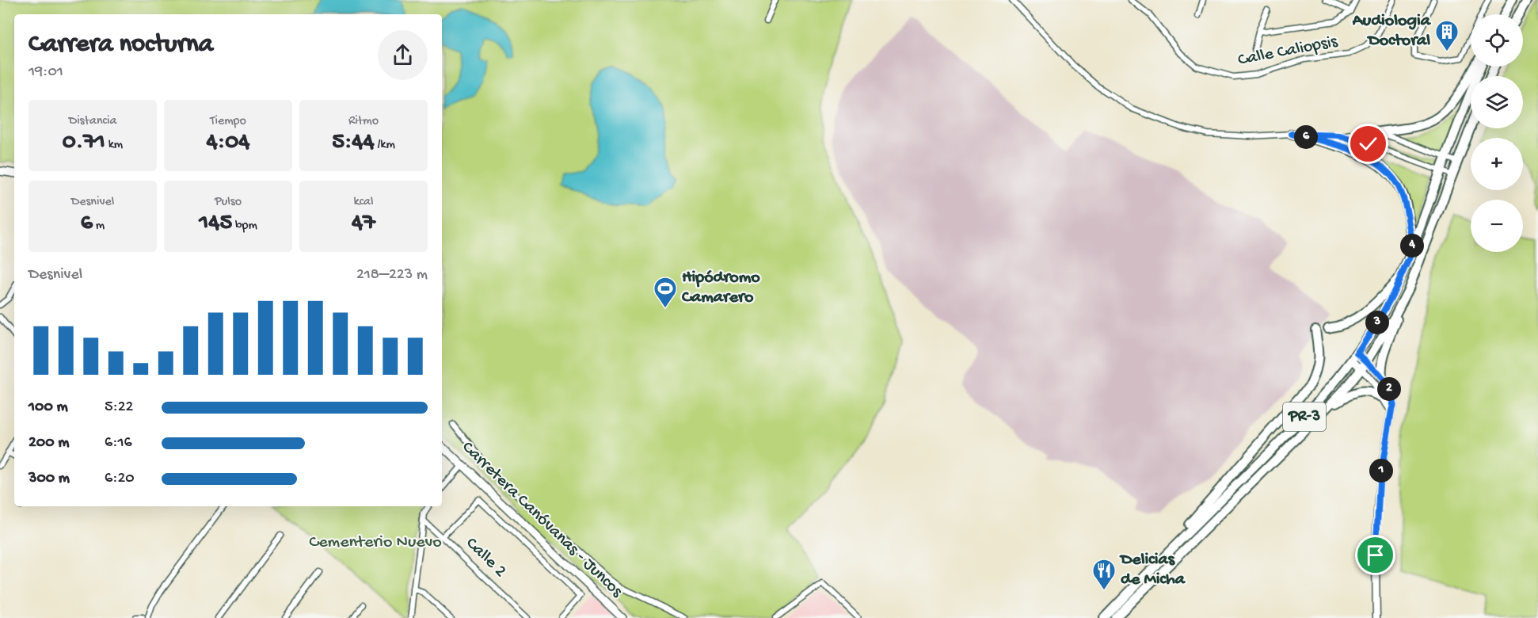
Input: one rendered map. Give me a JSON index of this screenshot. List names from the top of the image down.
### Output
{
  "streets": {
    "main road": ["PR-3", "Carretera Canóvanas - Juncos"],
    "street": ["Calle Caliopsis", "Calle 2"]
  },
  "parks": ["Cementerio Nuevo"],
  "places": {
    "building": ["Audiologia Doctoral"],
    "sports": ["Hipódromo Camarero"],
    "restaurant": ["Delicias de Micha"]
  },
  "page": {
    "map_buttons": ["+", "−"],
    "heading": ["Carrera nocturna", "19:01"],
    "stats": [
      ["Distancia", "0.71 km"],
      ["Tiempo", "4:04"],
      ["Ritmo", "5:44 /km"],
      ["Desnivel", "6 m"],
      ["Pulso", "145 bpm"],
      ["kcal", "47"]
    ],
    "pins": [
      "6",
      "4",
      "3",
      "2",
      "1"
    ],
    "chart": ["Desnivel", "218–223 m"],
    "list": [
      {
        "name": "100 m",
        "note": "5:22"
      },
      {
        "name": "200 m",
        "note": "6:16"
      },
      {
        "name": "300 m",
        "note": "6:20"
      }
    ]
  }
}
